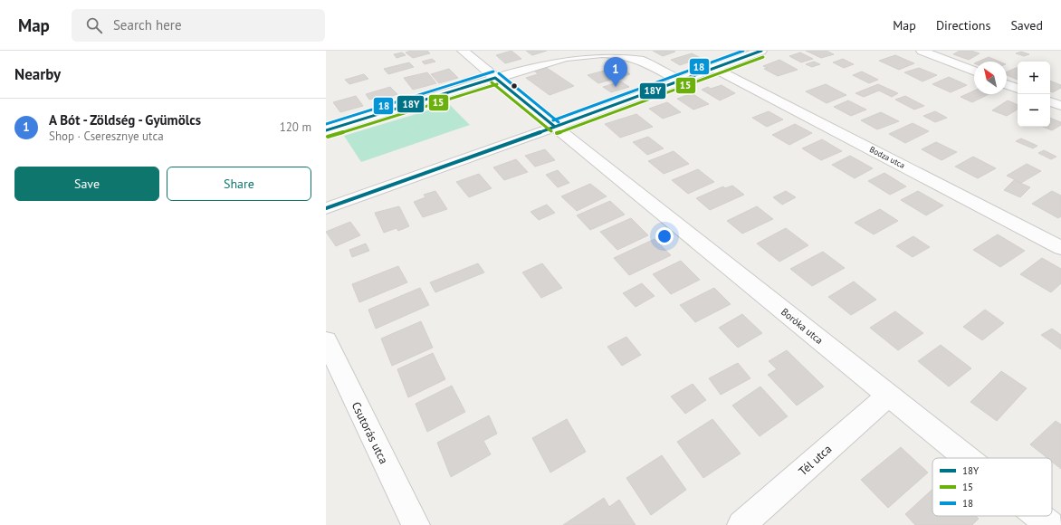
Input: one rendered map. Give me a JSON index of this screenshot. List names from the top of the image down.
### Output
{
  "streets": {
    "street": [
      "Bodza utca",
      "Boróka utca",
      "Csutorás utca",
      "Tél utca"
    ]
  },
  "crossings": [
    ["Boróka utca", "Tél utca"]
  ],
  "lines": ["transit line 18Y", "transit line 18", "transit line 15"],
  "legend": ["18Y", "15", "18"],
  "north": "top left",
  "page": {
    "header": "Map",
    "search": "Search here",
    "nav": ["Map", "Directions", "Saved"],
    "heading": "Nearby",
    "pins": "1",
    "map_buttons": ["+", "−"],
    "list": [
      {
        "mark": "1",
        "name": "A Bót - Zöldség - Gyümölcs",
        "note": "Shop · Cseresznye utca",
        "value": "120 m"
      }
    ],
    "buttons": ["Save", "Share"]
  }
}
